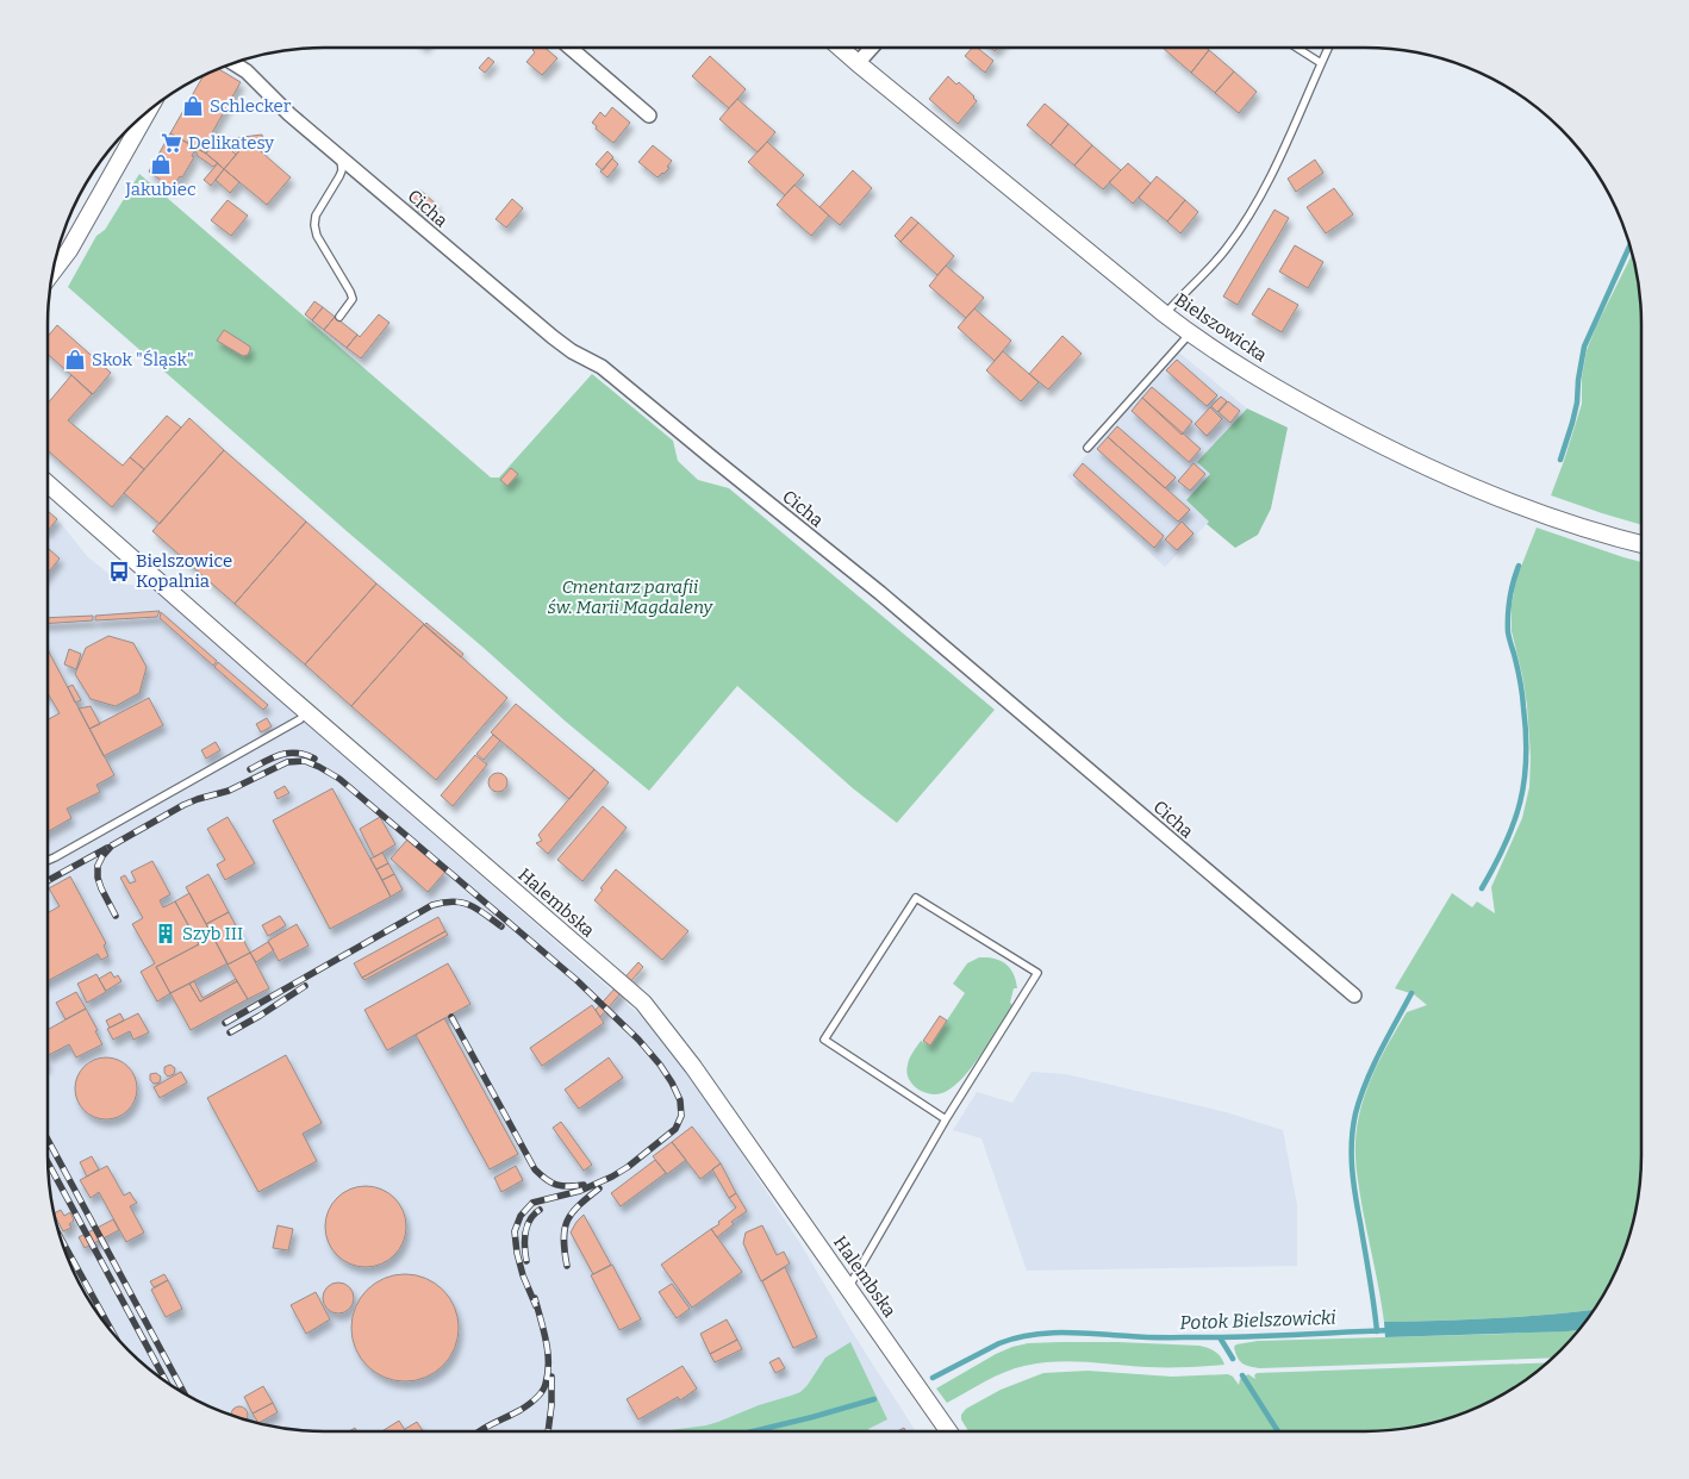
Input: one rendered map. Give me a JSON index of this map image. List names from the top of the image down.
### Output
{
  "streets": {
    "street": ["Cicha", "Bielszowicka", "Halembska"]
  },
  "water": ["Potok Bielszowicki"],
  "parks": ["Cmentarz parafii św. Marii Magdaleny"],
  "places": {
    "shop": ["Schlecker", "Jakubiec", "Skok \"Śląsk\""],
    "supermarket": ["Delikatesy"],
    "bus stop": ["Bielszowice Kopalnia"],
    "building": ["Szyb III"]
  }
}
